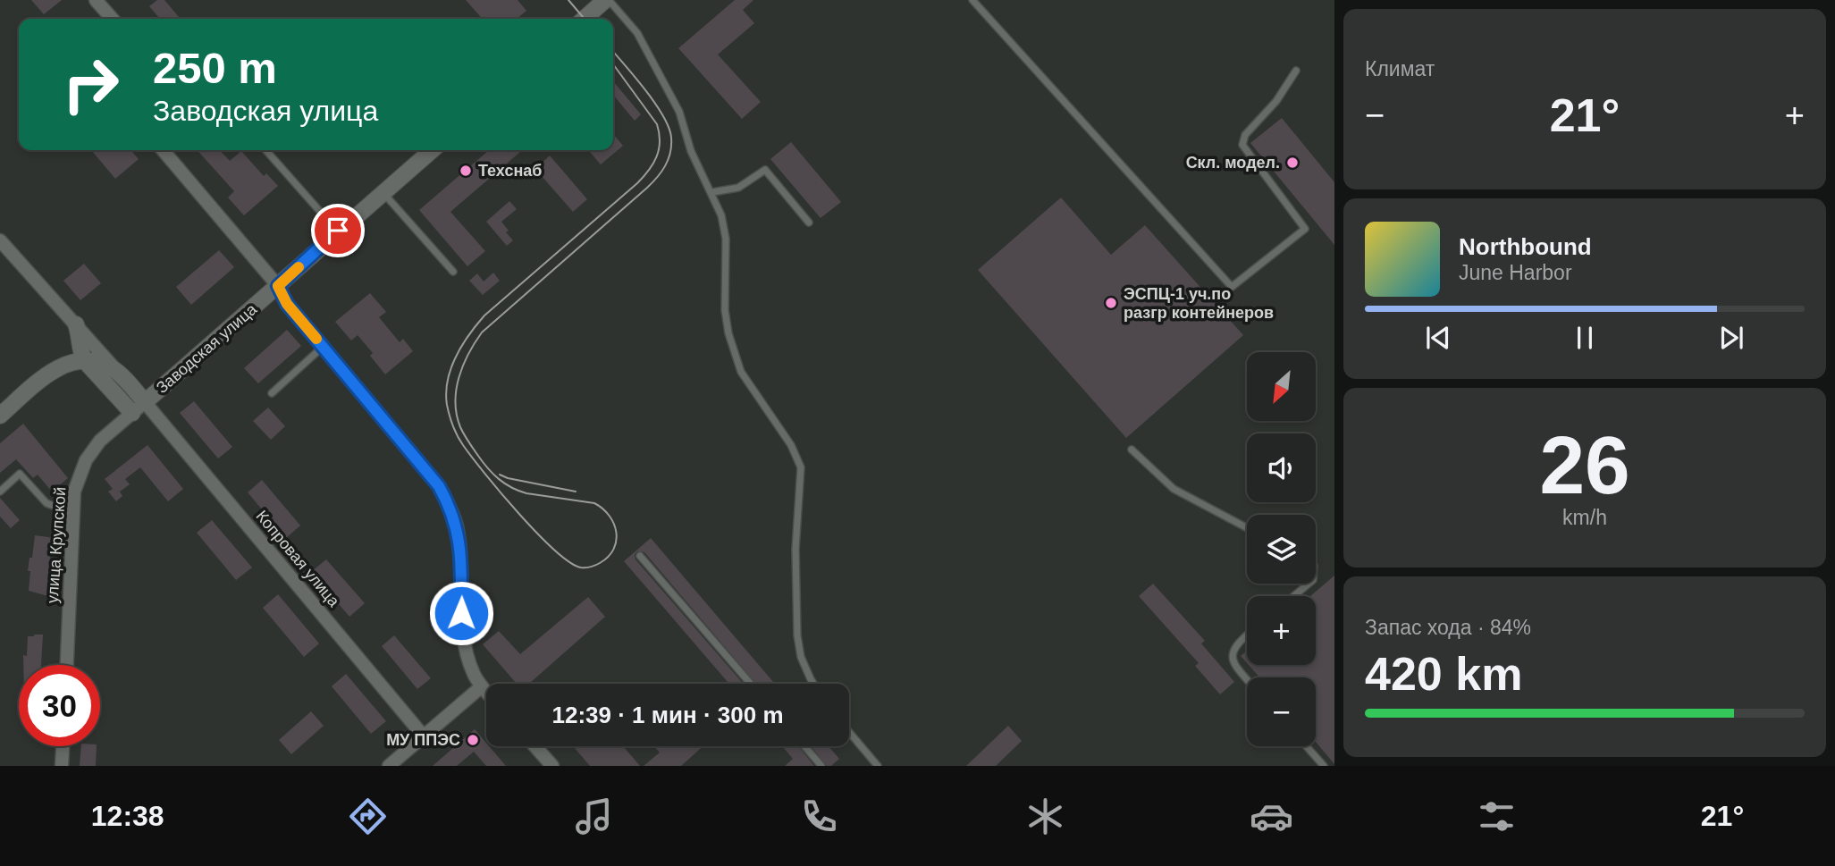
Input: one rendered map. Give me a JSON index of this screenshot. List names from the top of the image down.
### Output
{
  "streets": {
    "street": ["Заводская улица", "улица Крупской", "Копровая улица"]
  },
  "crossings": [
    ["Заводская улица", "улица Крупской"],
    ["Заводская улица", "Копровая улица"],
    ["улица Крупской", "Копровая улица"]
  ],
  "places": [
    "Скл. модел.",
    "Техснаб",
    "ЭСПЦ-1 уч.по разгр контейнеров",
    "МУ ППЭС"
  ],
  "north": "bottom left",
  "page": {
    "tile": [
      "Климат",
      ["26", "km/h"],
      ["Запас хода · 84%", "420 km"]
    ],
    "turn": ["250 m", "Заводская улица"],
    "heat": ["−", "21°", "+"],
    "song": ["Northbound", "June Harbor"],
    "map_buttons": ["+", "−"],
    "limit": "30",
    "trip": "12:39 · 1 мин · 300 m",
    "tabs": ["12:38", "21°"]
  }
}
